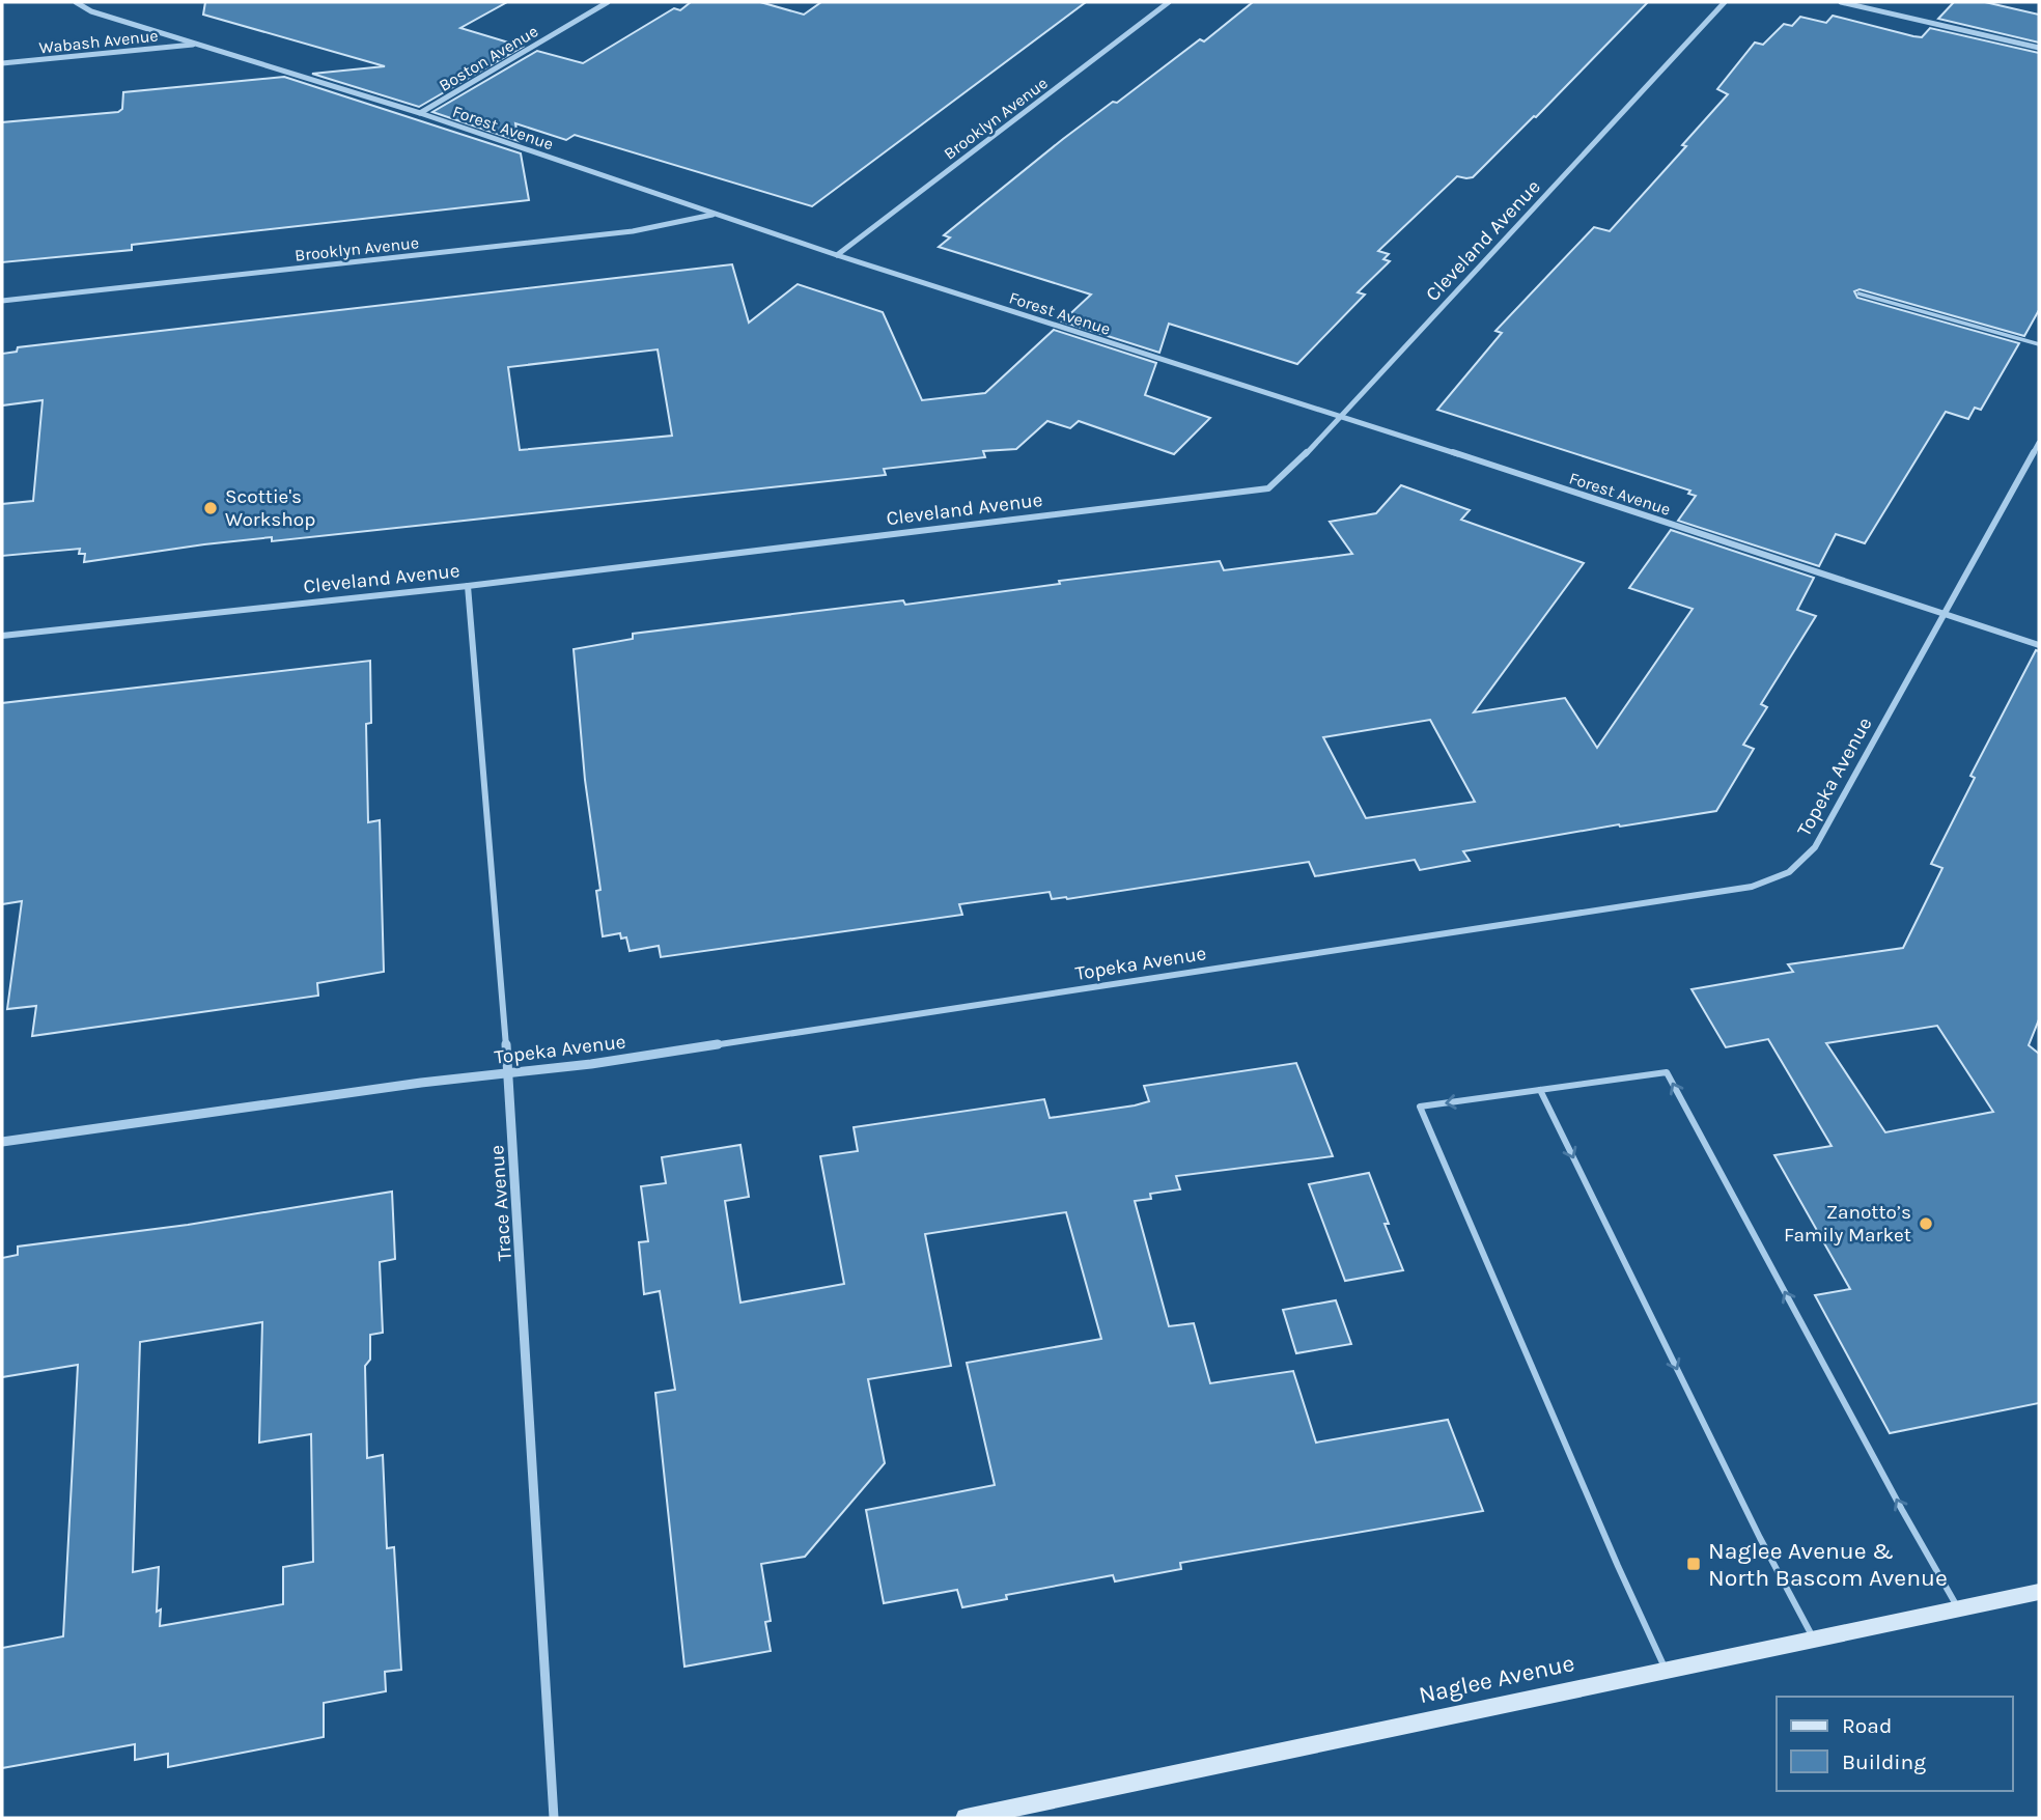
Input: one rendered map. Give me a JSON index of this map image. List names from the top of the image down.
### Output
{
  "streets": {
    "main road": ["Naglee Avenue"],
    "street": [
      "Wabash Avenue",
      "Boston Avenue",
      "Brooklyn Avenue",
      "Forest Avenue",
      "Cleveland Avenue",
      "Topeka Avenue",
      "Trace Avenue"
    ]
  },
  "crossings": [
    ["Wabash Avenue", "Forest Avenue"],
    ["Boston Avenue", "Forest Avenue"],
    ["Brooklyn Avenue", "Forest Avenue"],
    ["Forest Avenue", "Cleveland Avenue"],
    ["Forest Avenue", "Topeka Avenue"],
    ["Cleveland Avenue", "Trace Avenue"],
    ["Topeka Avenue", "Trace Avenue"]
  ],
  "places": {
    "other": ["Scottie's Workshop", "Zanotto’s Family Market"],
    "transit": ["Naglee Avenue & North Bascom Avenue"]
  },
  "legend": ["Road", "Building"]
}
